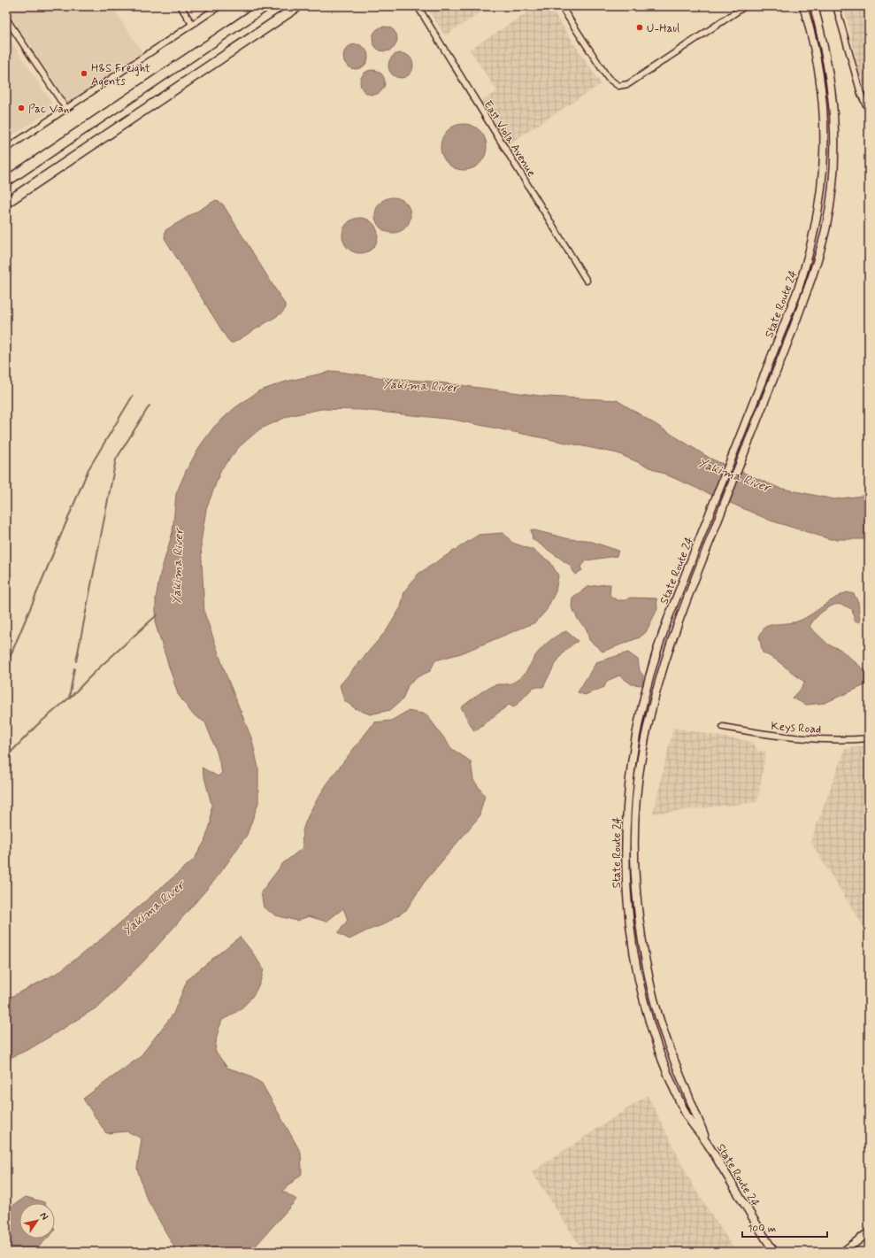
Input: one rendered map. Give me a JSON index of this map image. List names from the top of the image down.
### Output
{
  "streets": {
    "main road": ["State Route 24"],
    "street": ["East Viola Avenue", "Keys Road"]
  },
  "water": ["Yakima River"],
  "places": ["U-Haul", "H&S Freight Agents", "Pac Van"],
  "scale_bar": "100 m",
  "north": "top right"
}
